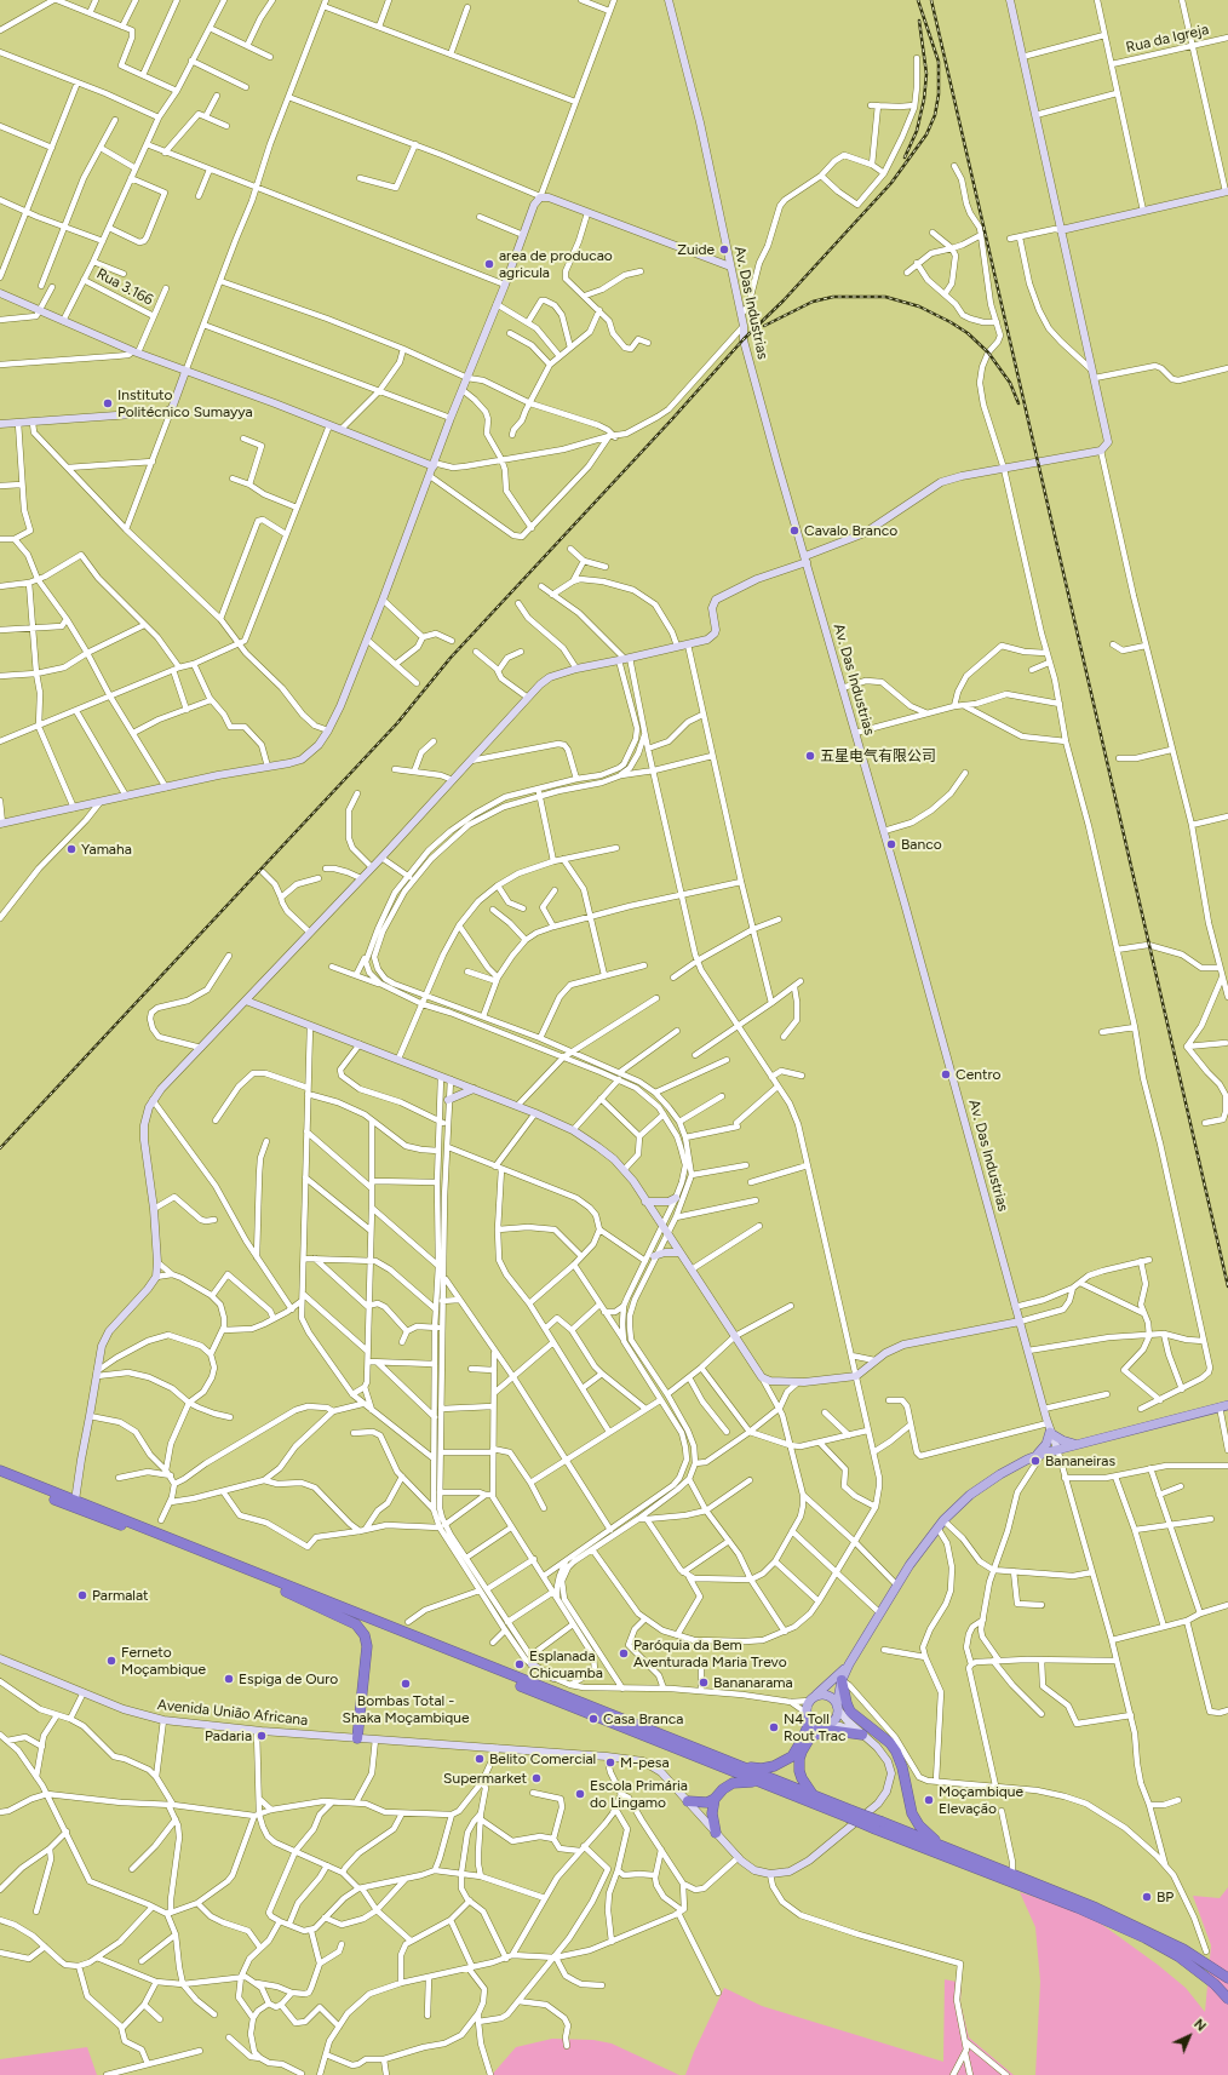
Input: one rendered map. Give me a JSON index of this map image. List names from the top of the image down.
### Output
{
  "streets": {
    "street": [
      "Rua da Igreja",
      "Rua 3.166",
      "Av. Das Industrias",
      "Avenida União Africana"
    ]
  },
  "places": [
    "Zuide",
    "area de producao agricula",
    "Instituto Politécnico Sumayya",
    "Cavalo Branco",
    "五星电气有限公司",
    "Banco",
    "Yamaha",
    "Centro",
    "Bananeiras",
    "Parmalat",
    "Paróquia da Bem Aventurada Maria Trevo",
    "Ferneto Moçambique",
    "Esplanada Chicuamba",
    "Espiga de Ouro",
    "Bananarama",
    "Bombas Total - Shaka Moçambique",
    "Casa Branca",
    "N4 Toll Rout Trac",
    "Padaria",
    "Belito Comercial",
    "M-pesa",
    "Supermarket",
    "Escola Primária do Lingamo",
    "Moçambique Elevação",
    "BP"
  ],
  "north": "top right"
}
